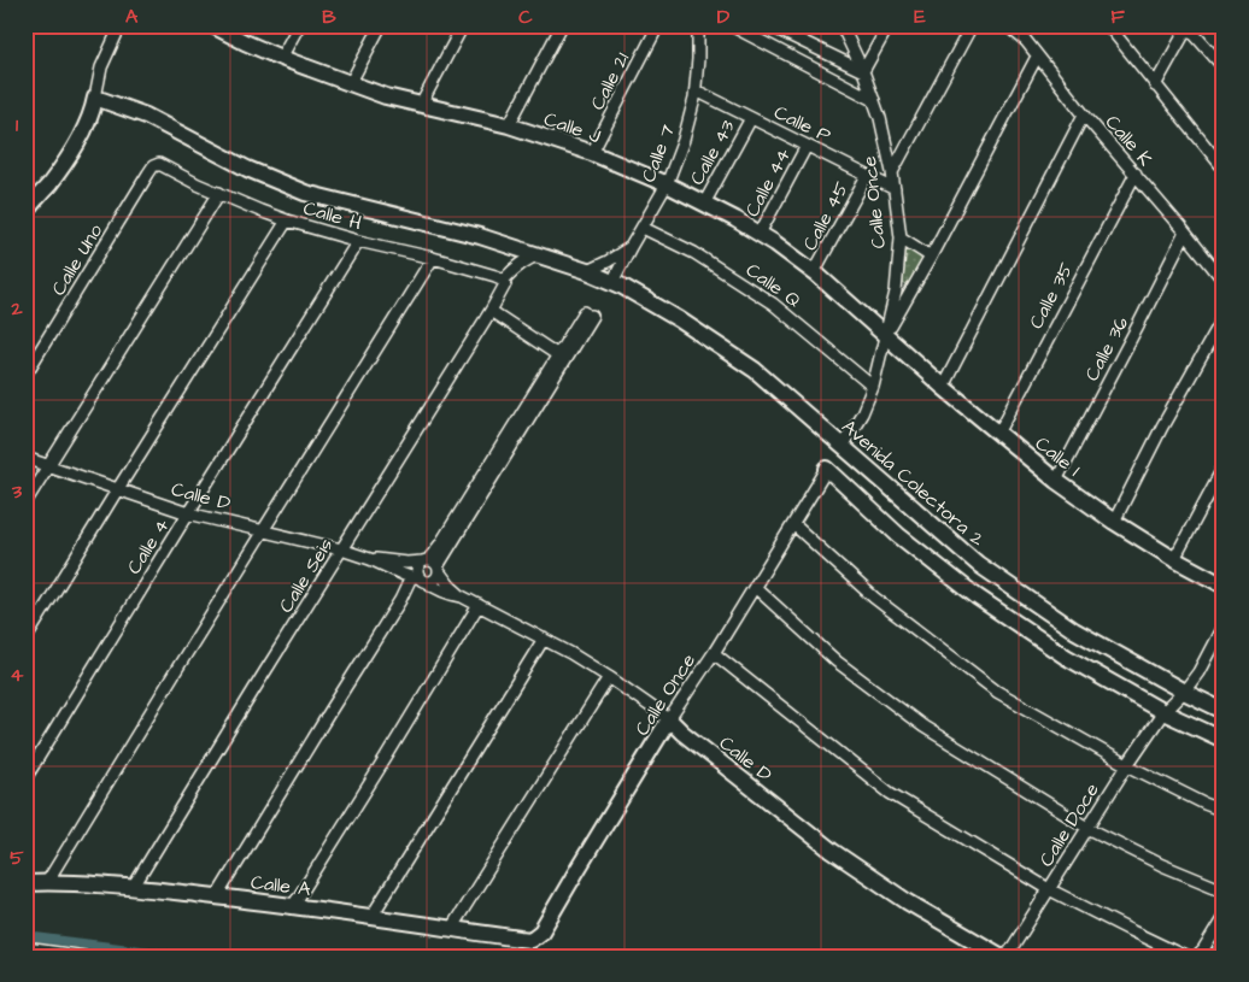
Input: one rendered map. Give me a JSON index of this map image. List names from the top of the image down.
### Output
{
  "streets": {
    "street": [
      "Calle 21",
      "Calle P",
      "Calle J",
      "Calle K",
      "Calle 43",
      "Calle 7",
      "Calle 44",
      "Calle Once",
      "Calle H",
      "Calle 45",
      "Calle Uno",
      "Calle Q",
      "Calle 35",
      "Calle 36",
      "Calle I",
      "Avenida Colectora 2",
      "Calle D",
      "Calle 4",
      "Calle Seis",
      "Calle Doce",
      "Calle A"
    ]
  },
  "crossings": [
    ["Calle 21", "Calle J"],
    ["Calle P", "Calle 43"],
    ["Calle P", "Calle 7"],
    ["Calle P", "Calle 44"],
    ["Calle P", "Calle Once"],
    ["Calle P", "Calle 45"],
    ["Calle J", "Calle 43"],
    ["Calle J", "Calle 7"],
    ["Calle J", "Calle 44"],
    ["Calle J", "Calle Once"],
    ["Calle J", "Calle 45"],
    ["Calle J", "Calle I"],
    ["Calle K", "Calle 35"],
    ["Calle K", "Calle 36"],
    ["Calle 7", "Calle Q"],
    ["Calle 7", "Avenida Colectora 2"],
    ["Calle Once", "Calle Q"],
    ["Calle Once", "Calle I"],
    ["Calle Once", "Avenida Colectora 2"],
    ["Calle Once", "Calle D"],
    ["Calle Once", "Calle A"],
    ["Calle H", "Calle Uno"],
    ["Calle H", "Calle 4"],
    ["Calle H", "Calle Seis"],
    ["Calle 35", "Calle I"],
    ["Calle 36", "Calle I"],
    ["Avenida Colectora 2", "Calle Doce"],
    ["Calle D", "Calle 4"],
    ["Calle D", "Calle Seis"],
    ["Calle Seis", "Calle A"]
  ],
  "grid": {
    "columns": [
      "A",
      "B",
      "C",
      "D",
      "E",
      "F"
    ],
    "rows": [
      "1",
      "2",
      "3",
      "4",
      "5"
    ]
  }
}
